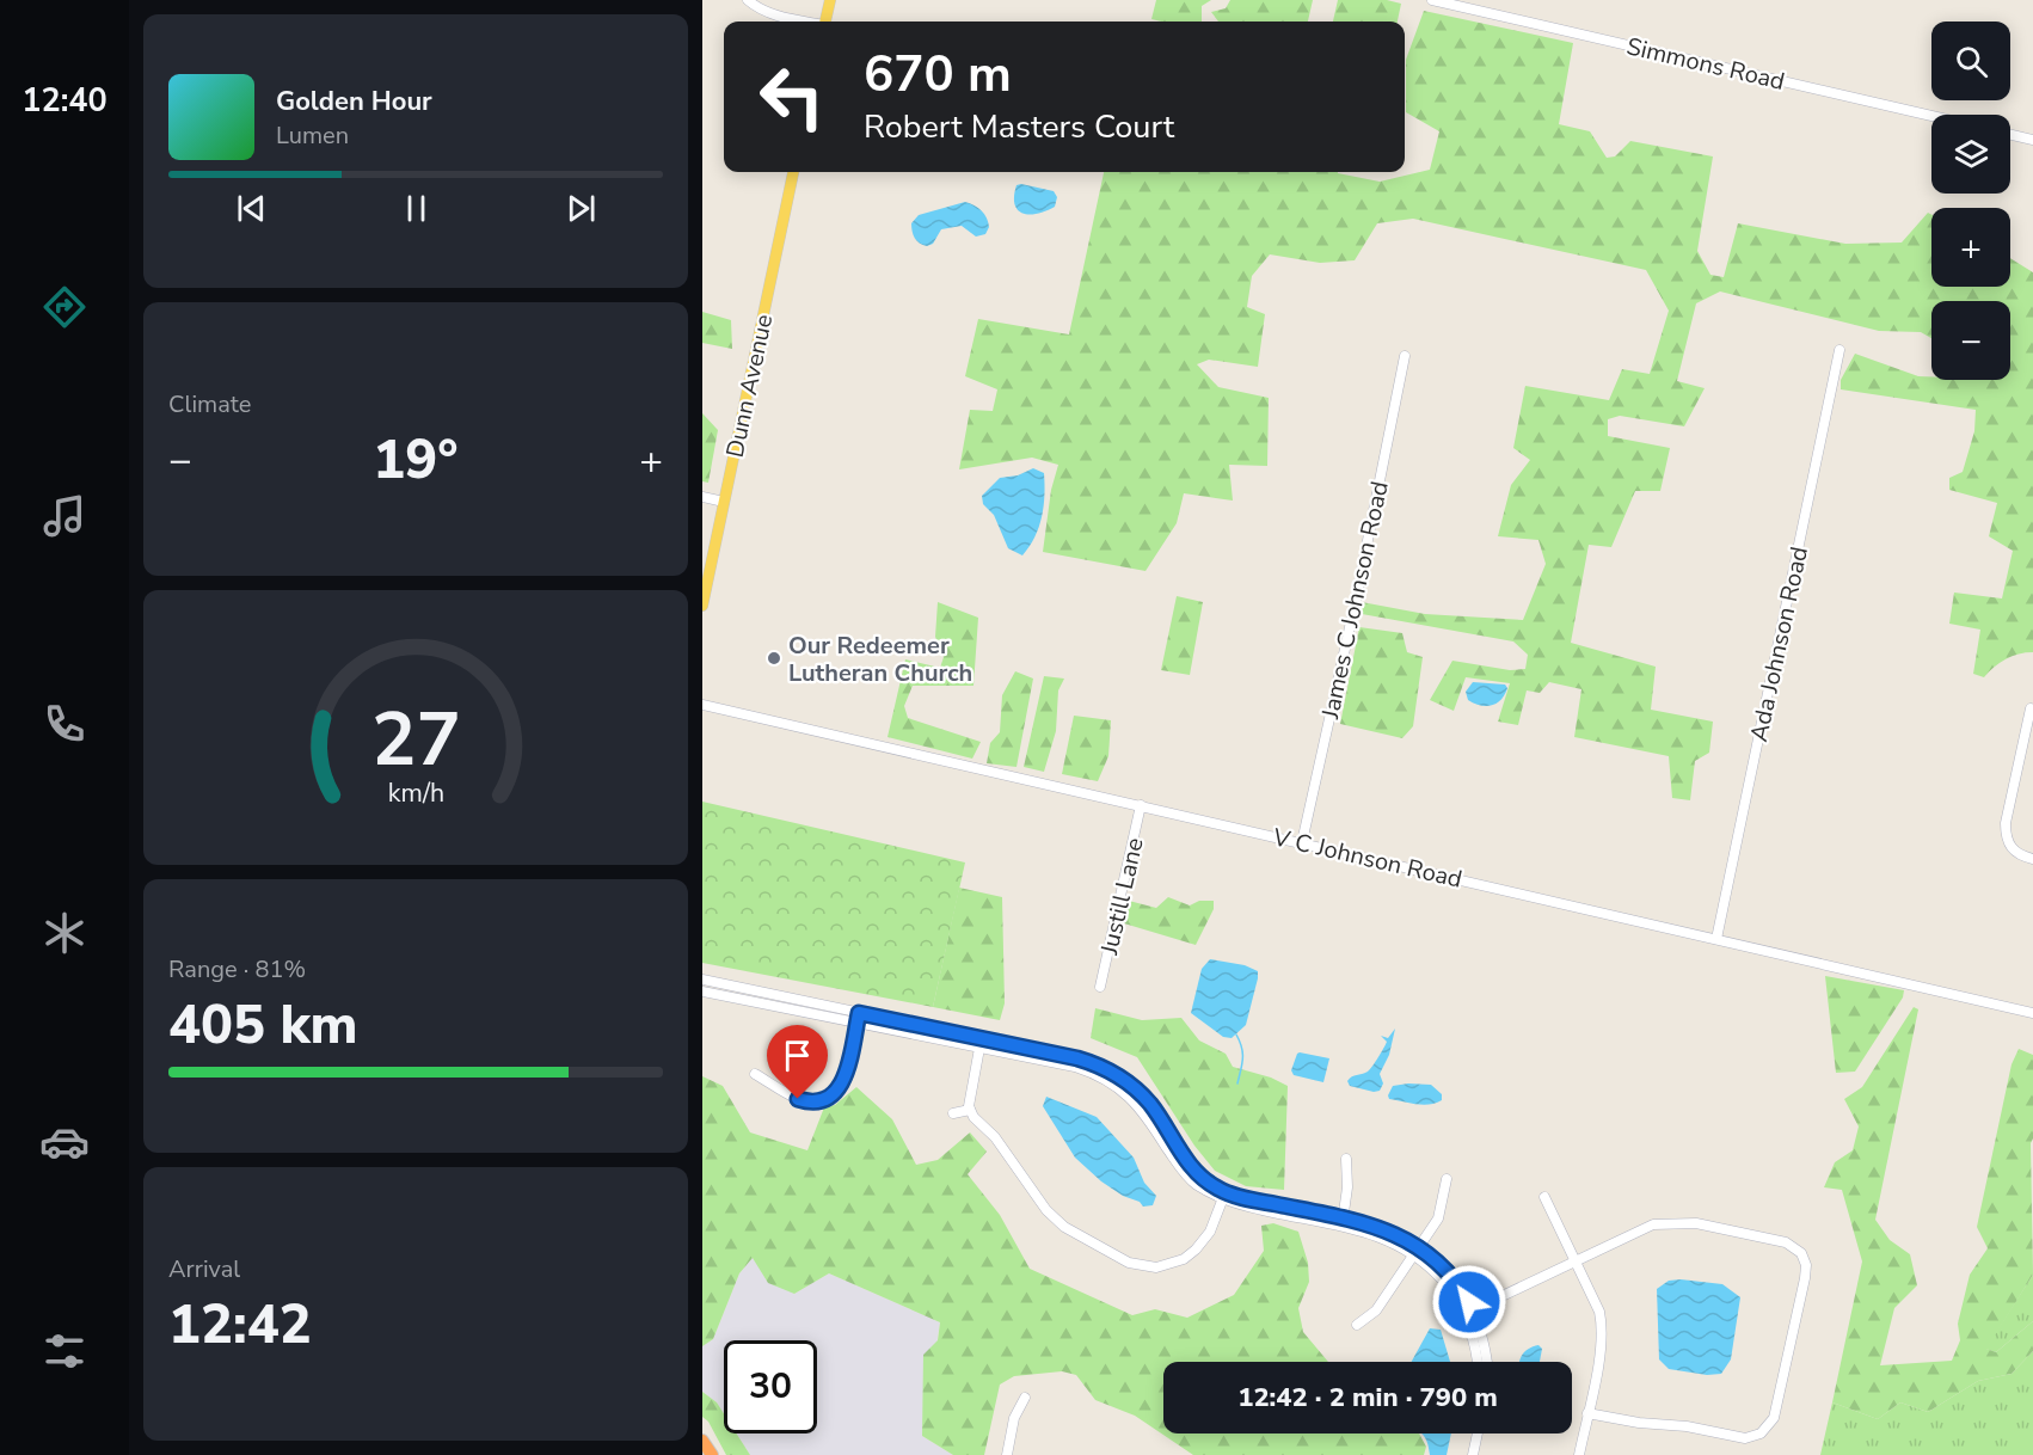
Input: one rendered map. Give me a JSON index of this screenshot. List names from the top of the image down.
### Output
{
  "streets": {
    "main road": ["Dunn Avenue"],
    "street": [
      "Simmons Road",
      "James C Johnson Road",
      "Ada Johnson Road",
      "V C Johnson Road",
      "Justill Lane"
    ]
  },
  "crossings": [
    ["James C Johnson Road", "V C Johnson Road"],
    ["Ada Johnson Road", "V C Johnson Road"],
    ["V C Johnson Road", "Justill Lane"]
  ],
  "places": ["Our Redeemer Lutheran Church"],
  "page": {
    "tabs": "12:40",
    "map_buttons": ["+", "−"],
    "turn": ["670 m", "Robert Masters Court"],
    "song": ["Golden Hour", "Lumen"],
    "tile": [
      "Climate",
      ["Range · 81%", "405 km"],
      ["Arrival", "12:42"]
    ],
    "heat": ["−", "19°", "+"],
    "limit": "30",
    "trip": "12:42 · 2 min · 790 m",
    "gauge": ["27", "km/h"]
  }
}
